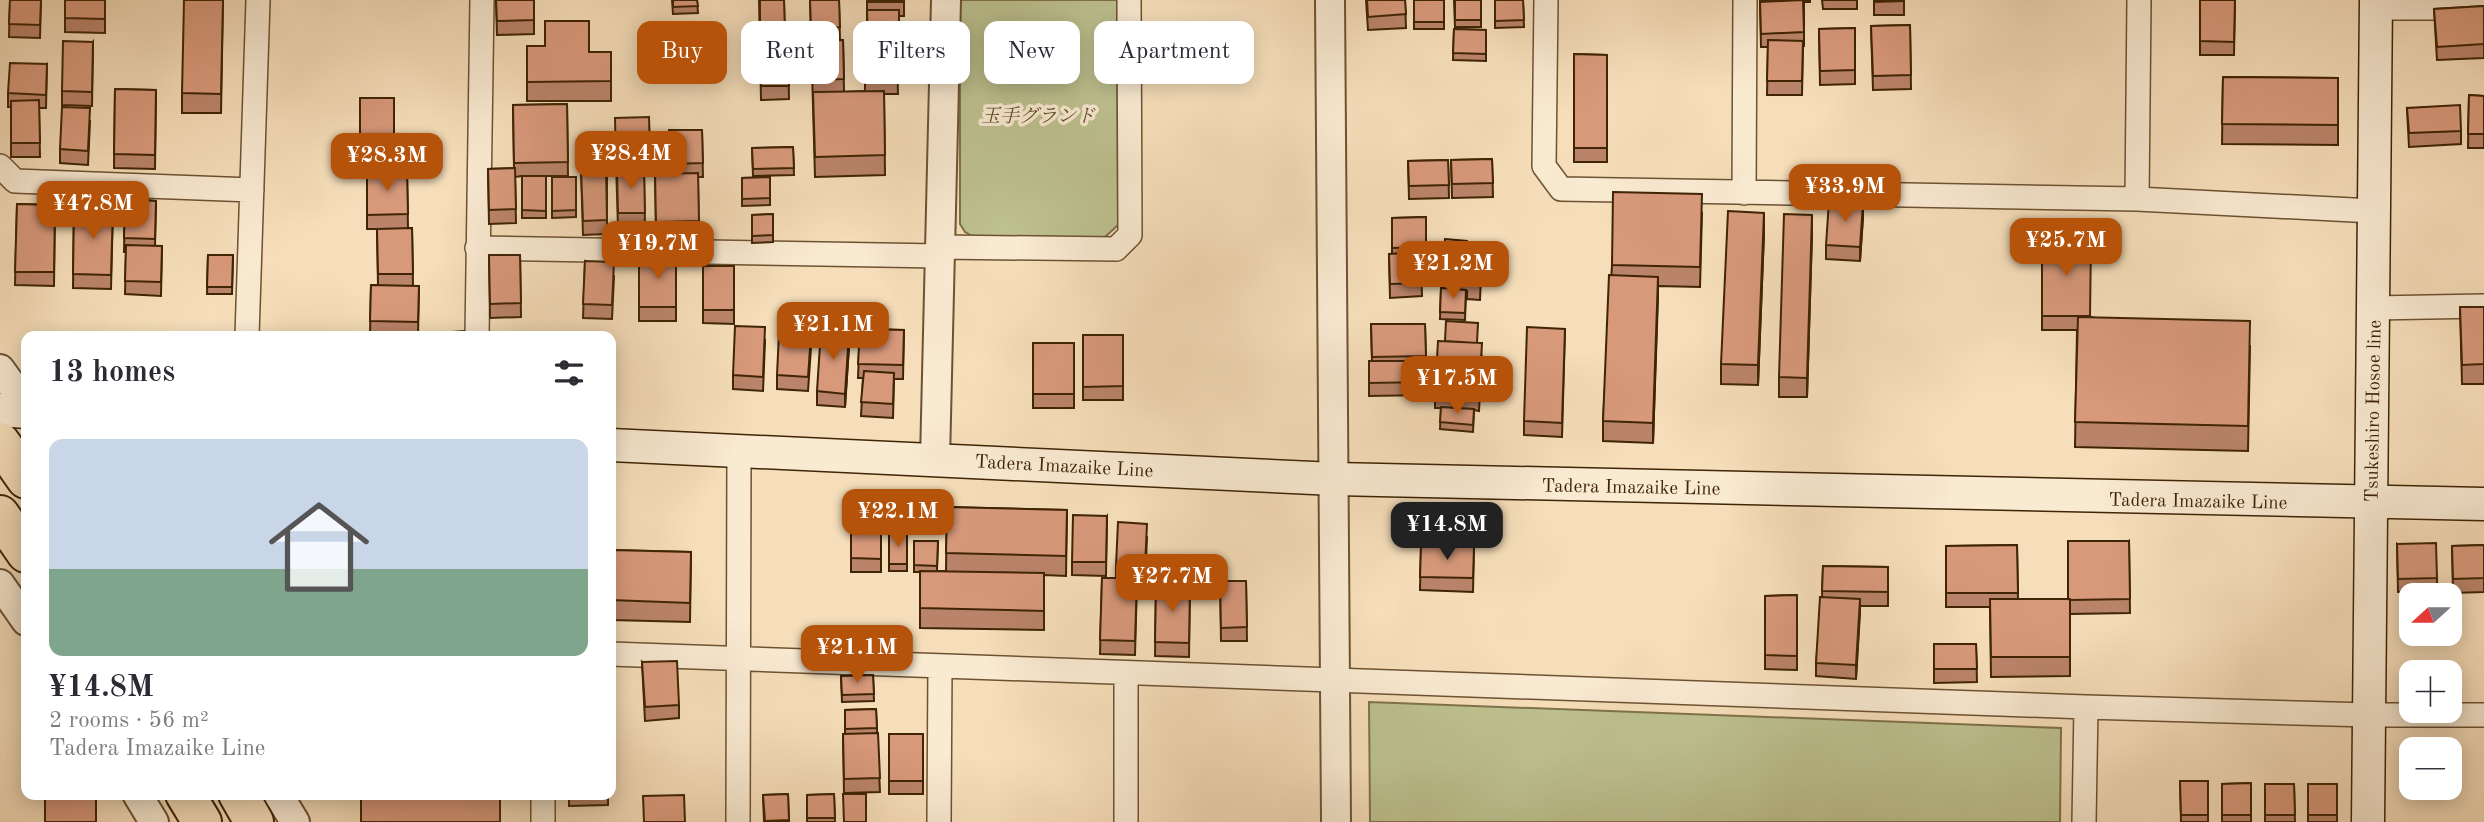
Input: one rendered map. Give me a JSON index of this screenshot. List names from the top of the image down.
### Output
{
  "streets": {
    "main road": ["Tsukeshiro Hosoe line", "Tadera Imazaike Line"]
  },
  "crossings": [
    ["Tsukeshiro Hosoe line", "Tadera Imazaike Line"]
  ],
  "parks": ["玉手グランド"],
  "north": "left",
  "page": {
    "chip": [
      "Buy",
      "Rent",
      "Filters",
      "New",
      "Apartment"
    ],
    "price": [
      "¥28.4M",
      "¥28.3M",
      "¥33.9M",
      "¥47.8M",
      "¥25.7M",
      "¥19.7M",
      "¥21.2M",
      "¥21.1M",
      "¥17.5M",
      "¥22.1M",
      "¥14.8M",
      "¥27.7M",
      "¥21.1M"
    ],
    "heading": "13 homes",
    "list": [
      {
        "name": "¥14.8M",
        "note": "2 rooms · 56 m² · Tadera Imazaike Line"
      }
    ],
    "map_buttons": ["+", "−"]
  }
}
